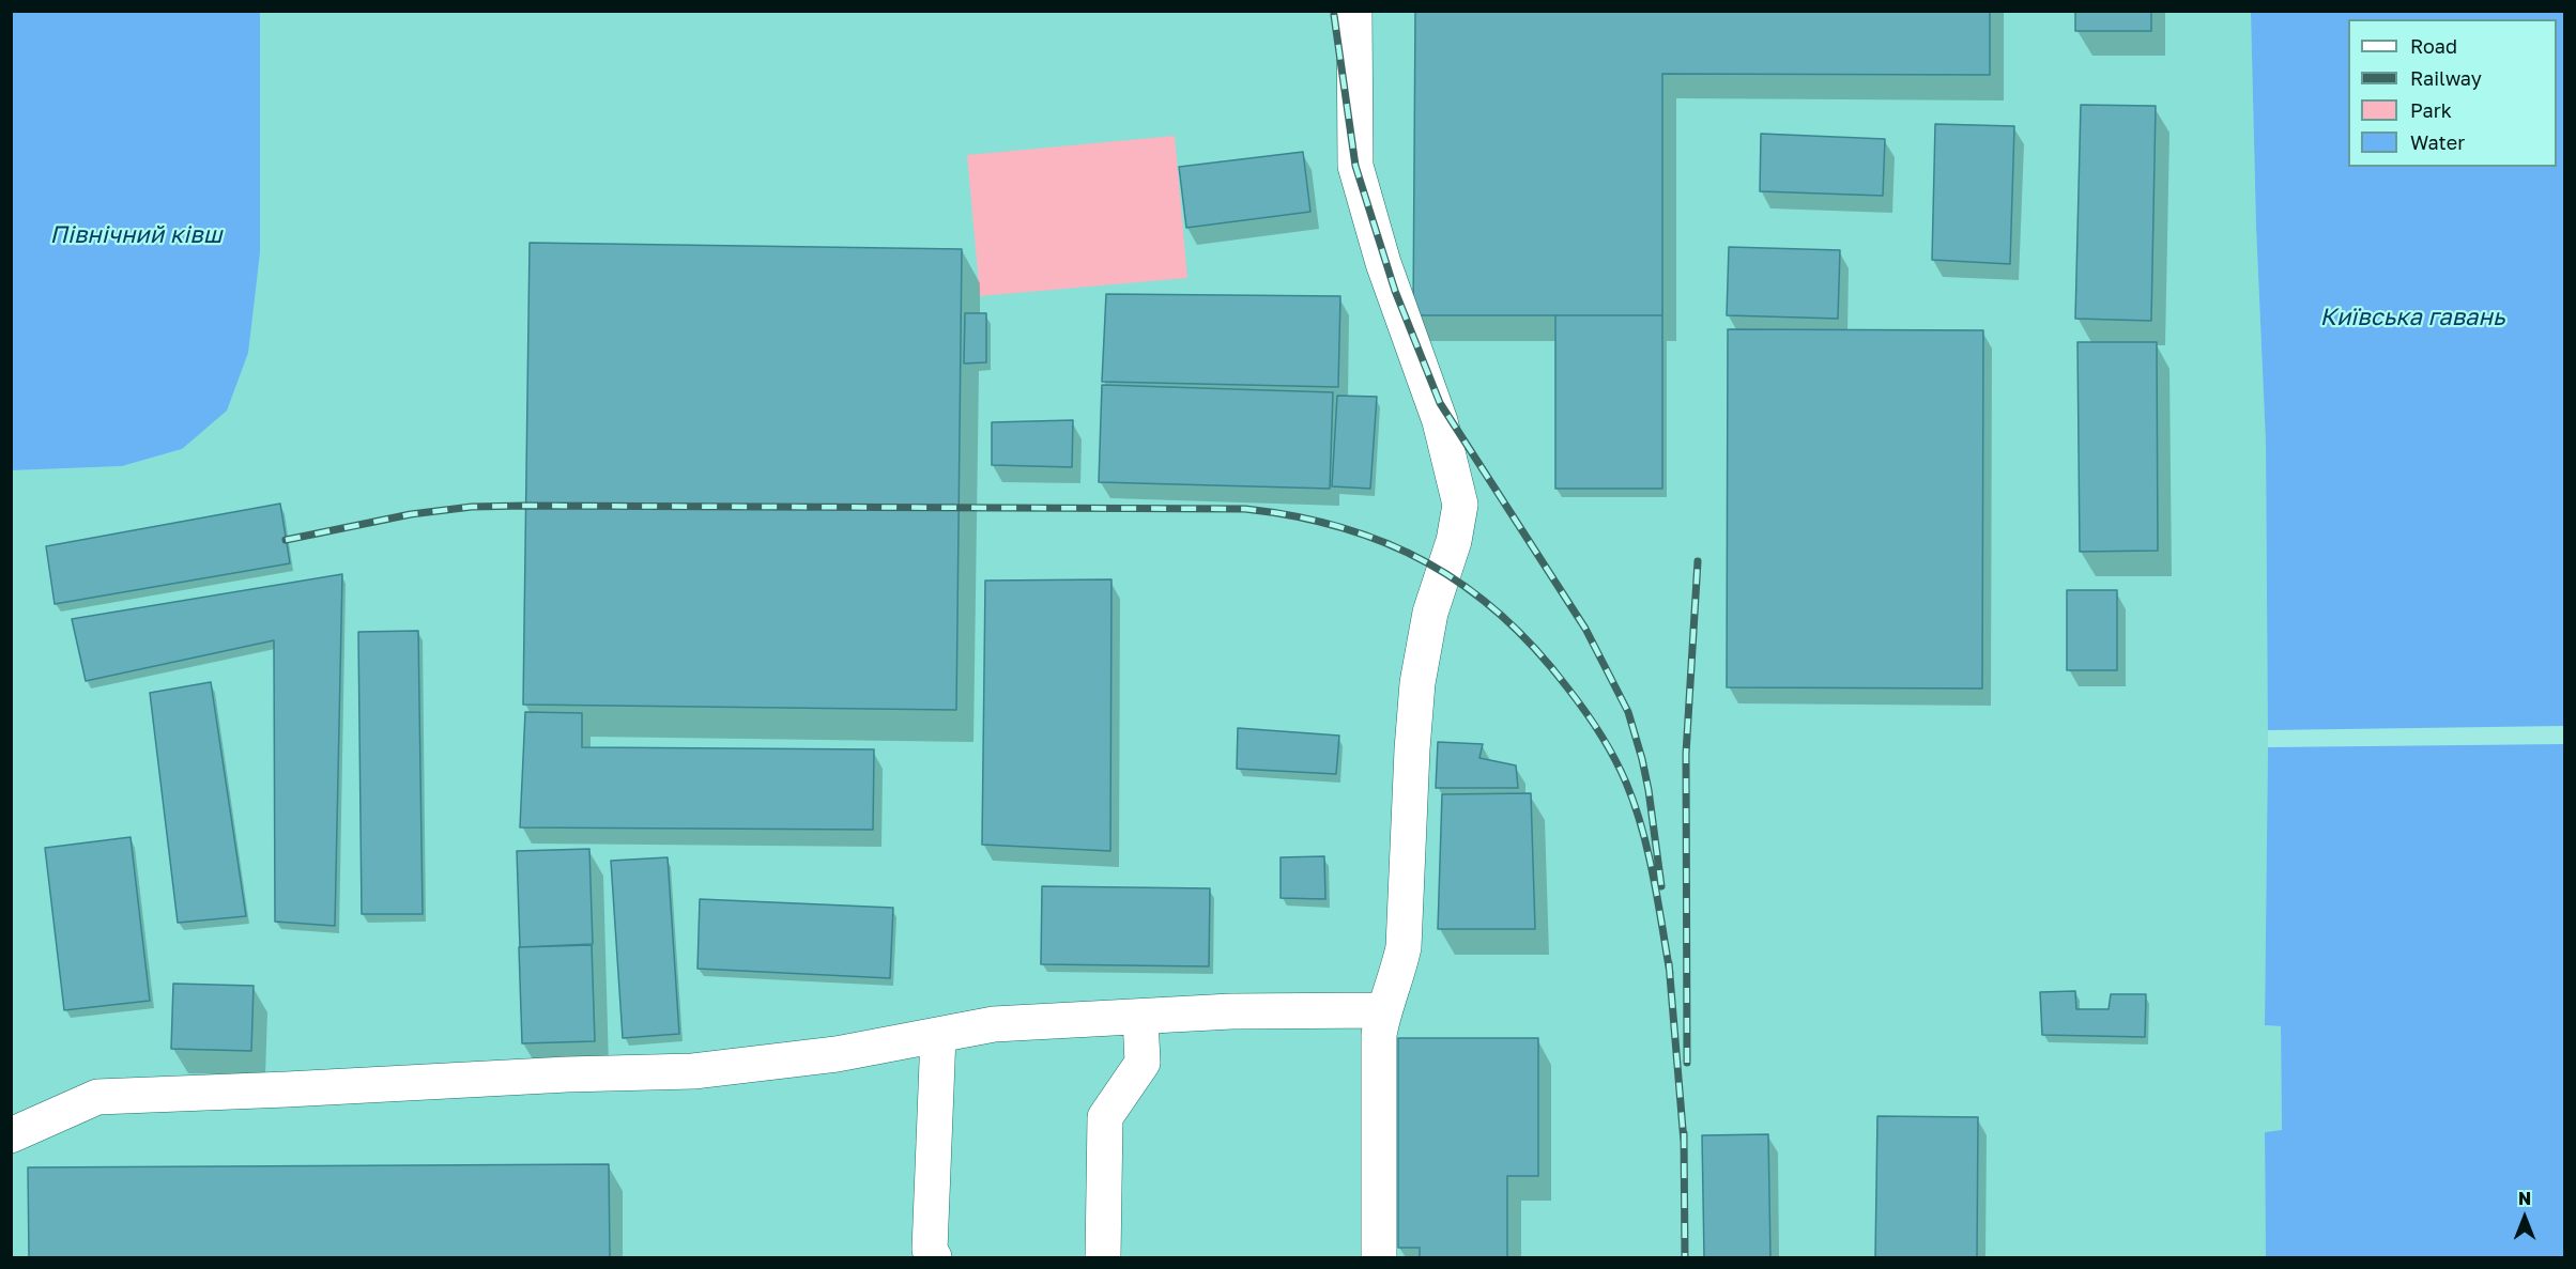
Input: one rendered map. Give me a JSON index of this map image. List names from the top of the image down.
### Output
{
  "water": ["Північний ківш", "Київська гавань"],
  "legend": [
    "Road",
    "Railway",
    "Park",
    "Water"
  ],
  "north": "top"
}
